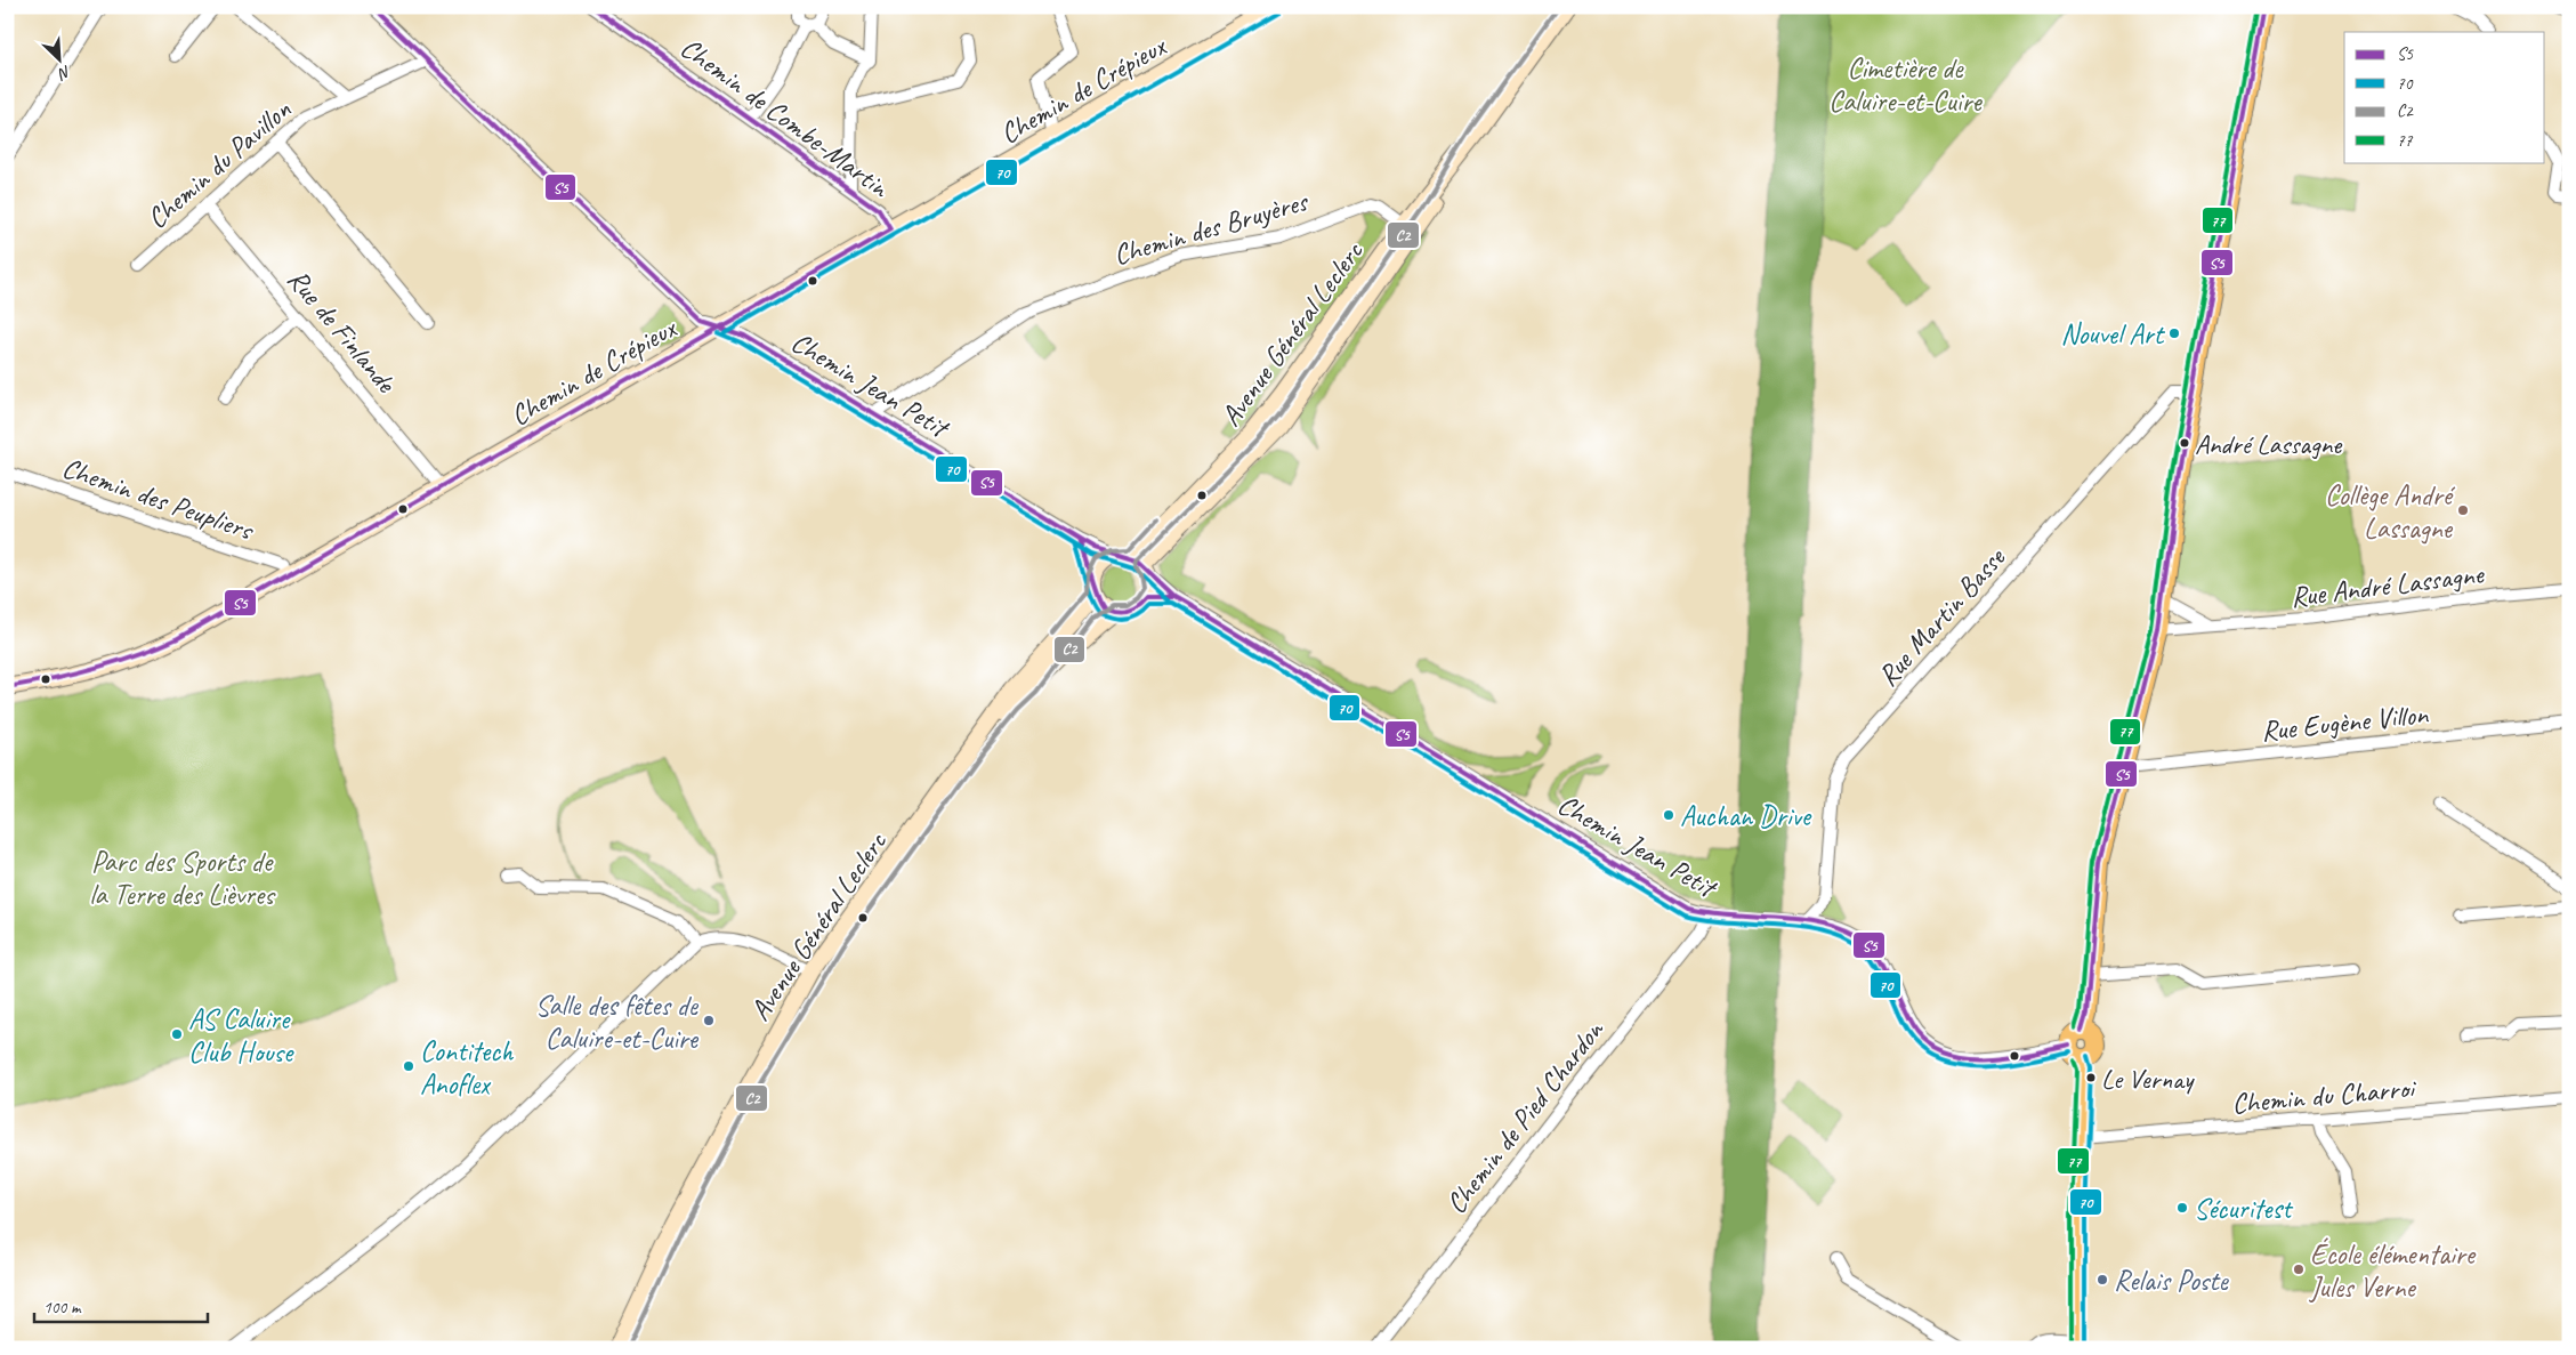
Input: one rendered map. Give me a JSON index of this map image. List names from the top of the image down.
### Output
{
  "streets": {
    "main road": ["Chemin de Crépieux", "Avenue Général Leclerc"],
    "street": [
      "Chemin de Combe-Martin",
      "Chemin du Pavillon",
      "Chemin des Bruyères",
      "Rue de Finlande",
      "Chemin Jean Petit",
      "Chemin des Peupliers",
      "Rue André Lassagne",
      "Rue Martin Basse",
      "Rue Eugène Villon",
      "Chemin du Charroi",
      "Chemin de Pied Chardon"
    ]
  },
  "crossings": [
    ["Chemin de Crépieux", "Chemin de Combe-Martin"],
    ["Chemin de Crépieux", "Rue de Finlande"],
    ["Chemin de Crépieux", "Chemin Jean Petit"],
    ["Chemin de Crépieux", "Chemin des Peupliers"],
    ["Chemin du Pavillon", "Rue de Finlande"],
    ["Chemin du Pavillon", "Chemin Jean Petit"],
    ["Chemin des Bruyères", "Avenue Général Leclerc"],
    ["Chemin des Bruyères", "Chemin Jean Petit"],
    ["Avenue Général Leclerc", "Chemin Jean Petit"],
    ["Chemin Jean Petit", "Rue Martin Basse"],
    ["Chemin Jean Petit", "Chemin de Pied Chardon"]
  ],
  "parks": ["Cimetière de Caluire-et-Cuire", "Parc des Sports de la Terre des Lièvres"],
  "places": [
    "Nouvel Art",
    "André Lassagne",
    "Collège André Lassagne",
    "Auchan Drive",
    "Salle des fêtes de Caluire-et-Cuire",
    "AS Caluire Club House",
    "Contitech Anoflex",
    "Le Vernay",
    "Sécuritest",
    "École élémentaire Jules Verne",
    "Relais Poste"
  ],
  "lines": [
    "transit line S5",
    "transit line C2",
    "transit line 77",
    "transit line 70"
  ],
  "legend": [
    "S5",
    "70",
    "C2",
    "77"
  ],
  "scale_bar": "100 m",
  "north": "bottom right"
}
